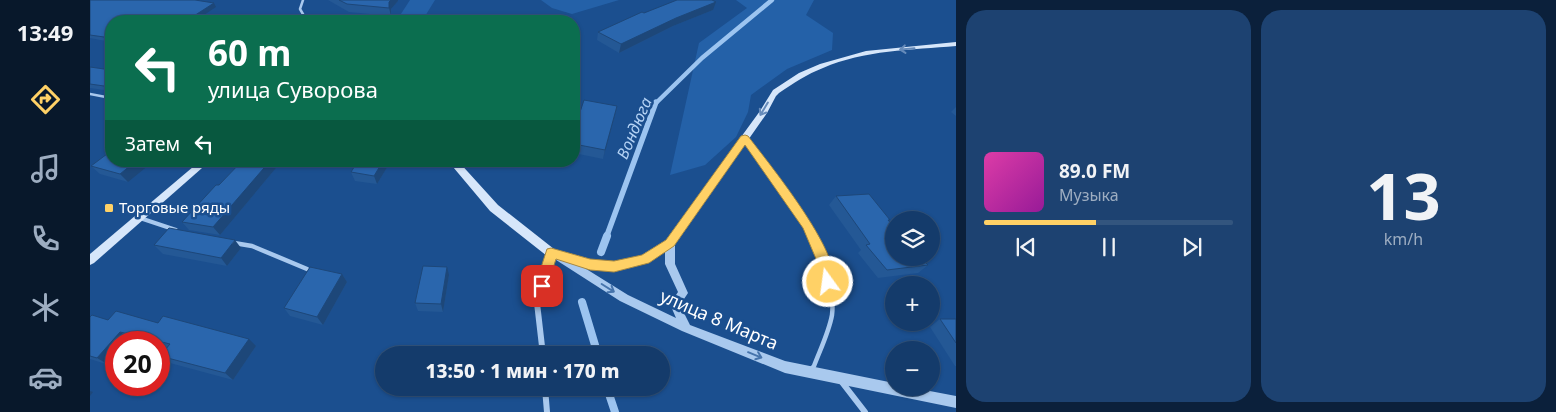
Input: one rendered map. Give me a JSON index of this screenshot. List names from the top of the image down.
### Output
{
  "streets": {
    "main road": ["улица 8 Марта"]
  },
  "one_way": ["улица 8 Марта"],
  "water": ["Вондюга"],
  "places": {
    "transit": ["Торговые ряды"]
  },
  "page": {
    "tabs": "13:49",
    "tile": ["13", "km/h"],
    "turn": ["60 m", "улица Суворова"],
    "then": "Затем",
    "song": ["89.0 FM", "Музыка"],
    "map_buttons": ["+", "−"],
    "limit": "20",
    "trip": "13:50 · 1 мин · 170 m"
  }
}
